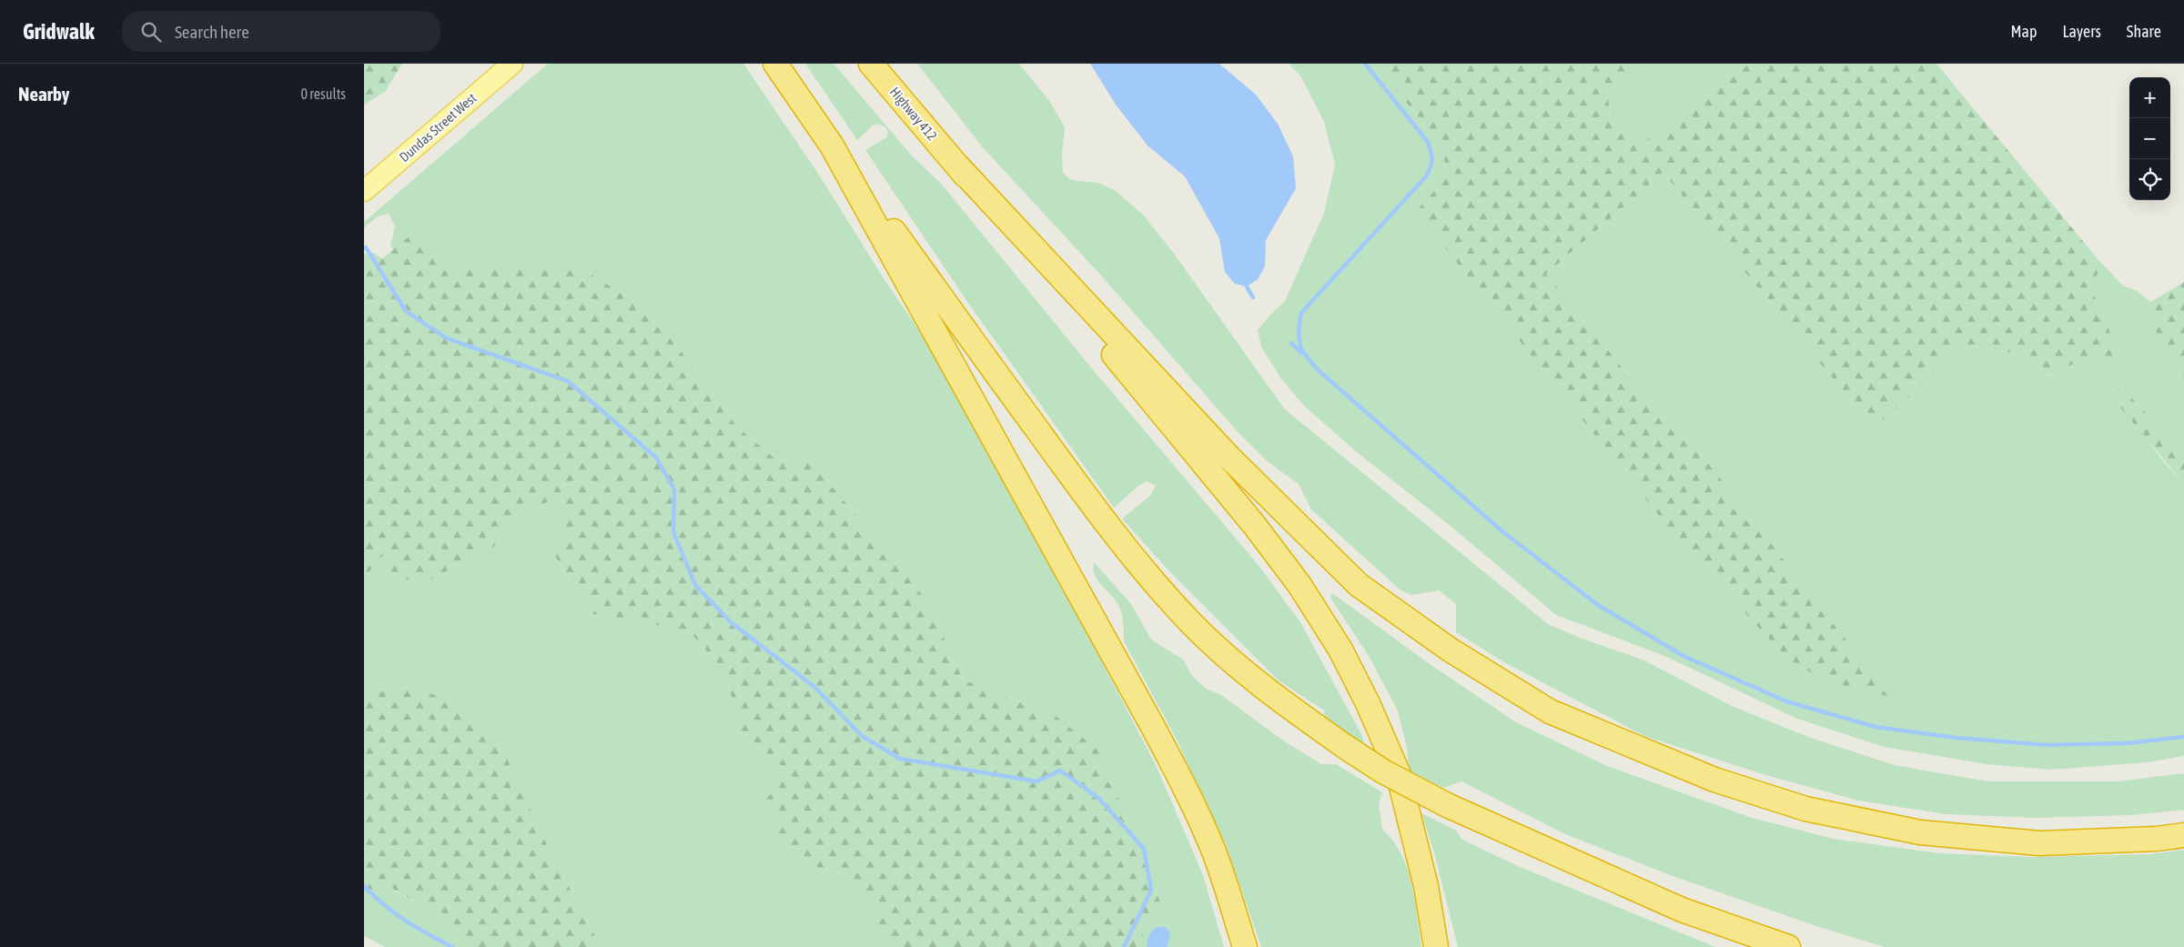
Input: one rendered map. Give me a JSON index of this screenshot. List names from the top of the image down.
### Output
{
  "streets": {
    "highway": ["Highway 412"],
    "main road": ["Dundas Street West"]
  },
  "page": {
    "header": "Gridwalk",
    "search": "Search here",
    "nav": ["Map", "Layers", "Share"],
    "heading": ["Nearby", "0 results"],
    "map_buttons": ["+", "−"]
  }
}
